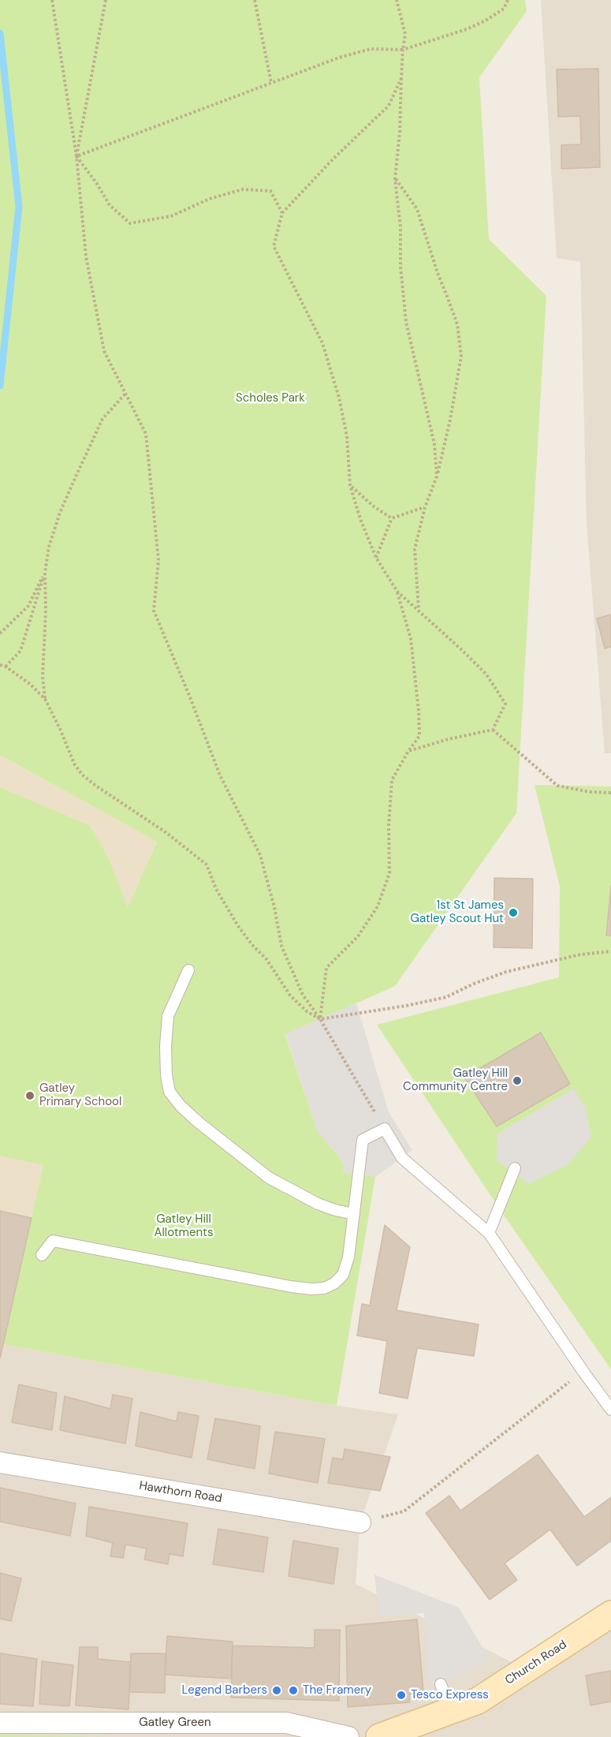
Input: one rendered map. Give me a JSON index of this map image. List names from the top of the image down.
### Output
{
  "streets": {
    "street": ["Hawthorn Road", "Church Road", "Gatley Green"]
  },
  "parks": ["Scholes Park", "Gatley Hill Allotments"],
  "places": [
    "1st St James Gatley Scout Hut",
    "Gatley Hill Community Centre",
    "Gatley Primary School",
    "Legend Barbers",
    "The Framery",
    "Tesco Express"
  ]
}
